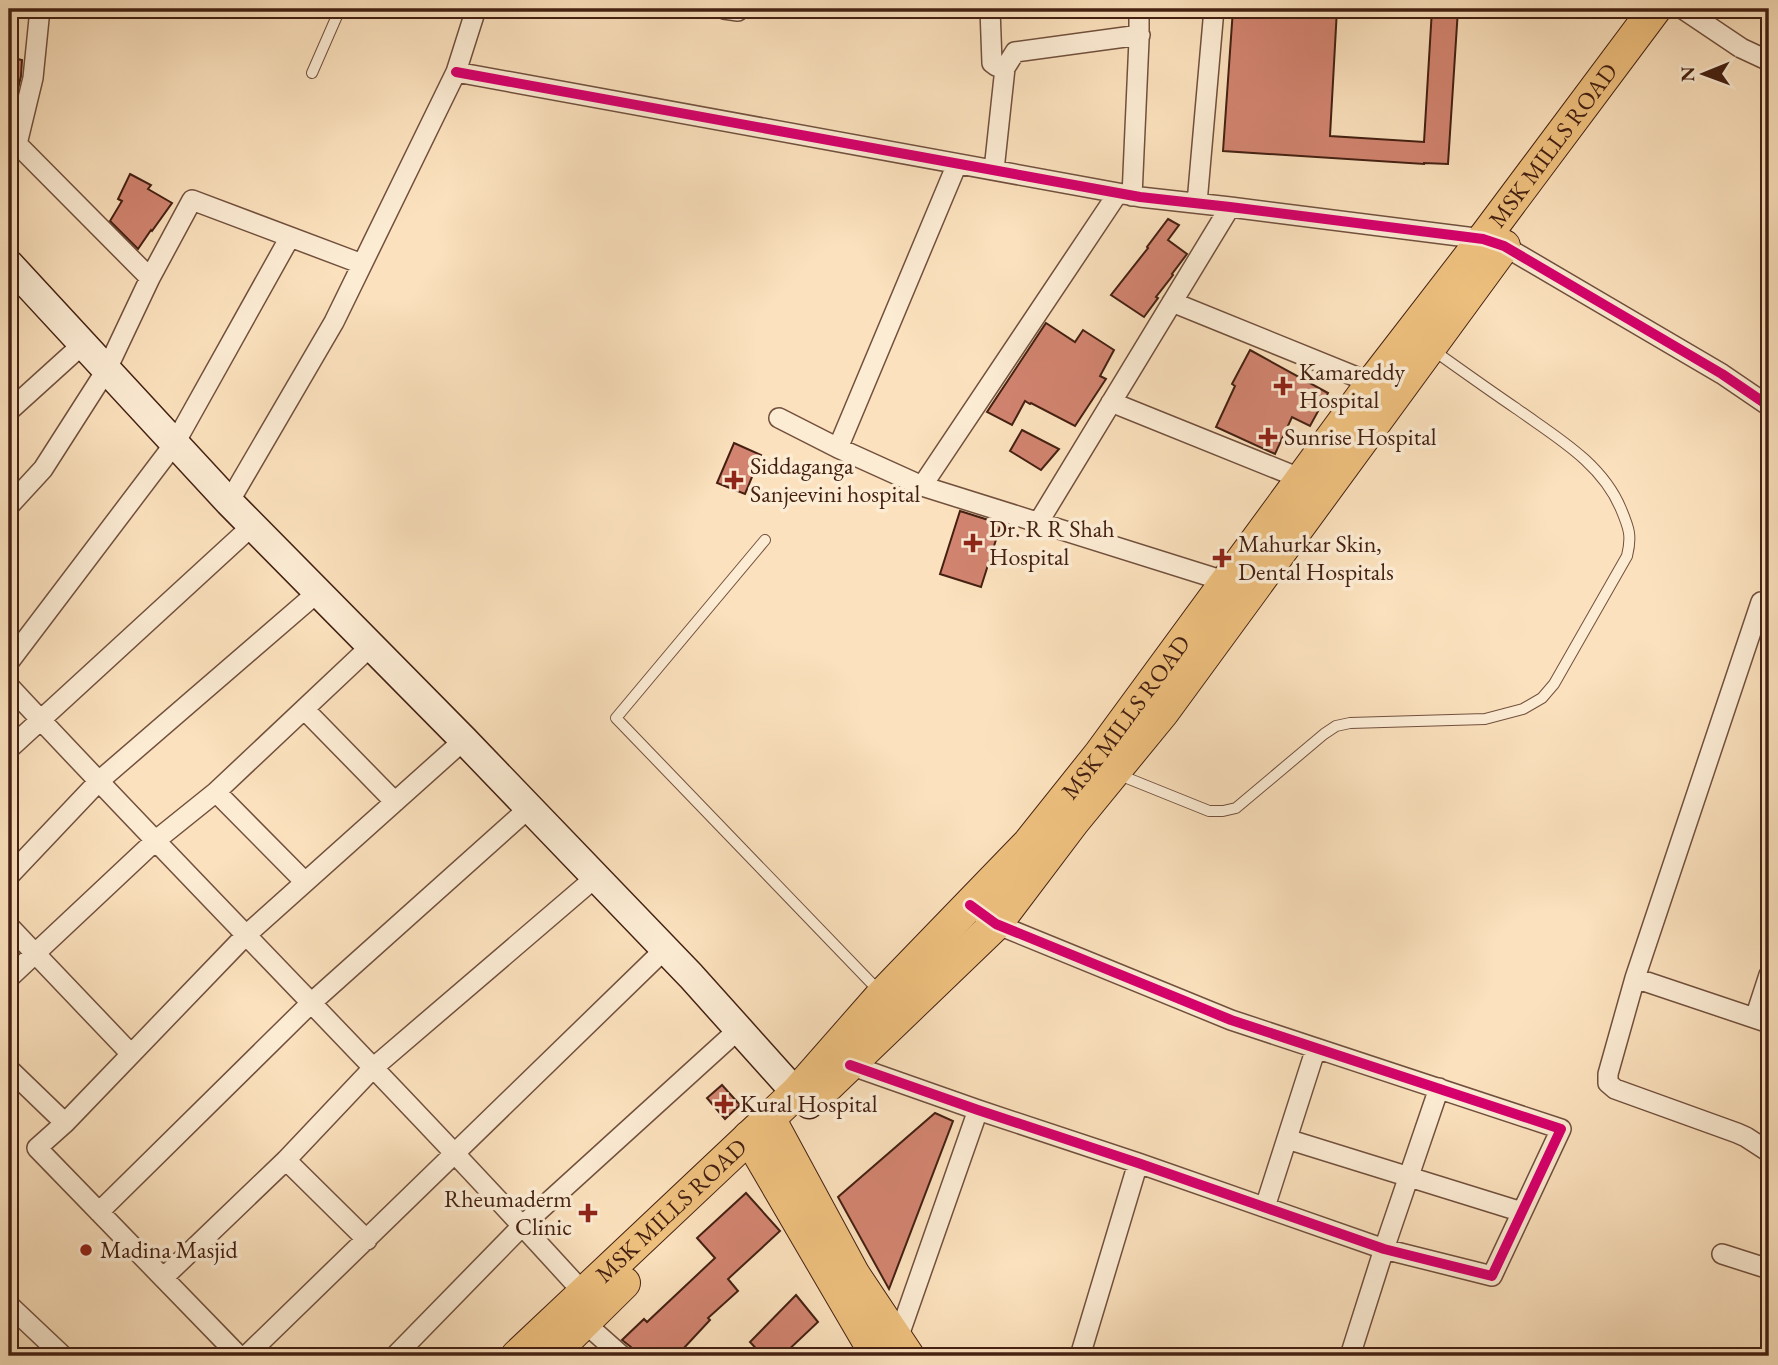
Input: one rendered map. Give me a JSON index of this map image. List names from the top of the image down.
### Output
{
  "streets": {
    "main road": ["MSK MILLS ROAD"]
  },
  "places": {
    "health": [
      "Kamareddy Hospital",
      "Sunrise Hospital",
      "Siddaganga Sanjeevini hospital",
      "Dr. R R Shah Hospital",
      "Mahurkar Skin, Dental Hospitals",
      "Kural Hospital",
      "Rheumaderm Clinic"
    ],
    "other": ["Madina Masjid"]
  },
  "north": "left"
}
